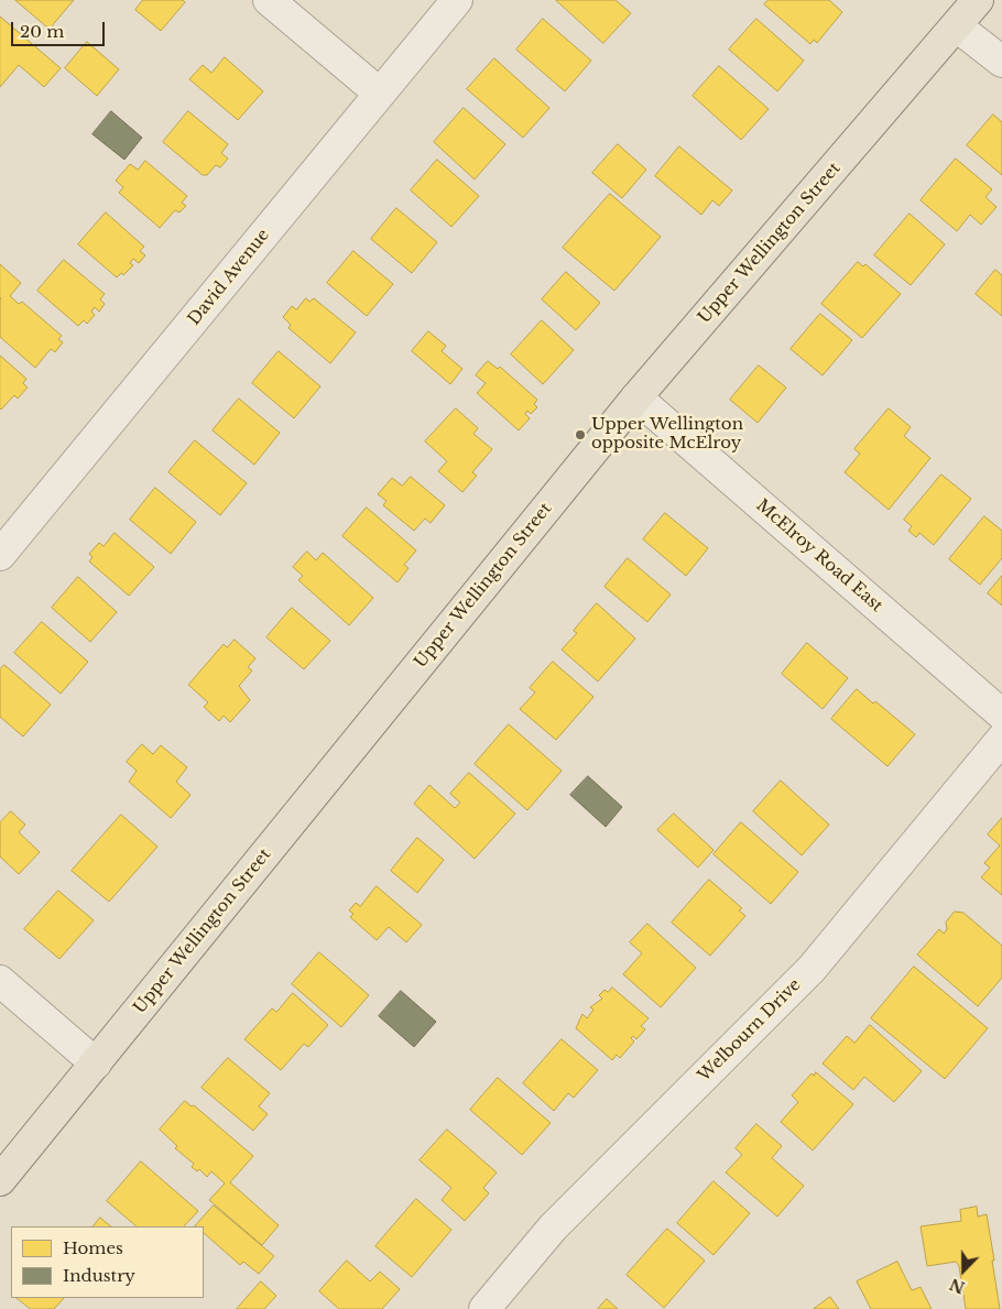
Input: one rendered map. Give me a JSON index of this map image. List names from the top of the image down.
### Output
{
  "streets": {
    "main road": ["Upper Wellington Street"],
    "street": ["David Avenue", "McElroy Road East", "Welbourn Drive"]
  },
  "crossings": [
    ["Upper Wellington Street", "McElroy Road East"]
  ],
  "places": ["Upper Wellington opposite McElroy"],
  "legend": ["Homes", "Industry"],
  "scale_bar": "20 m",
  "north": "bottom"
}
